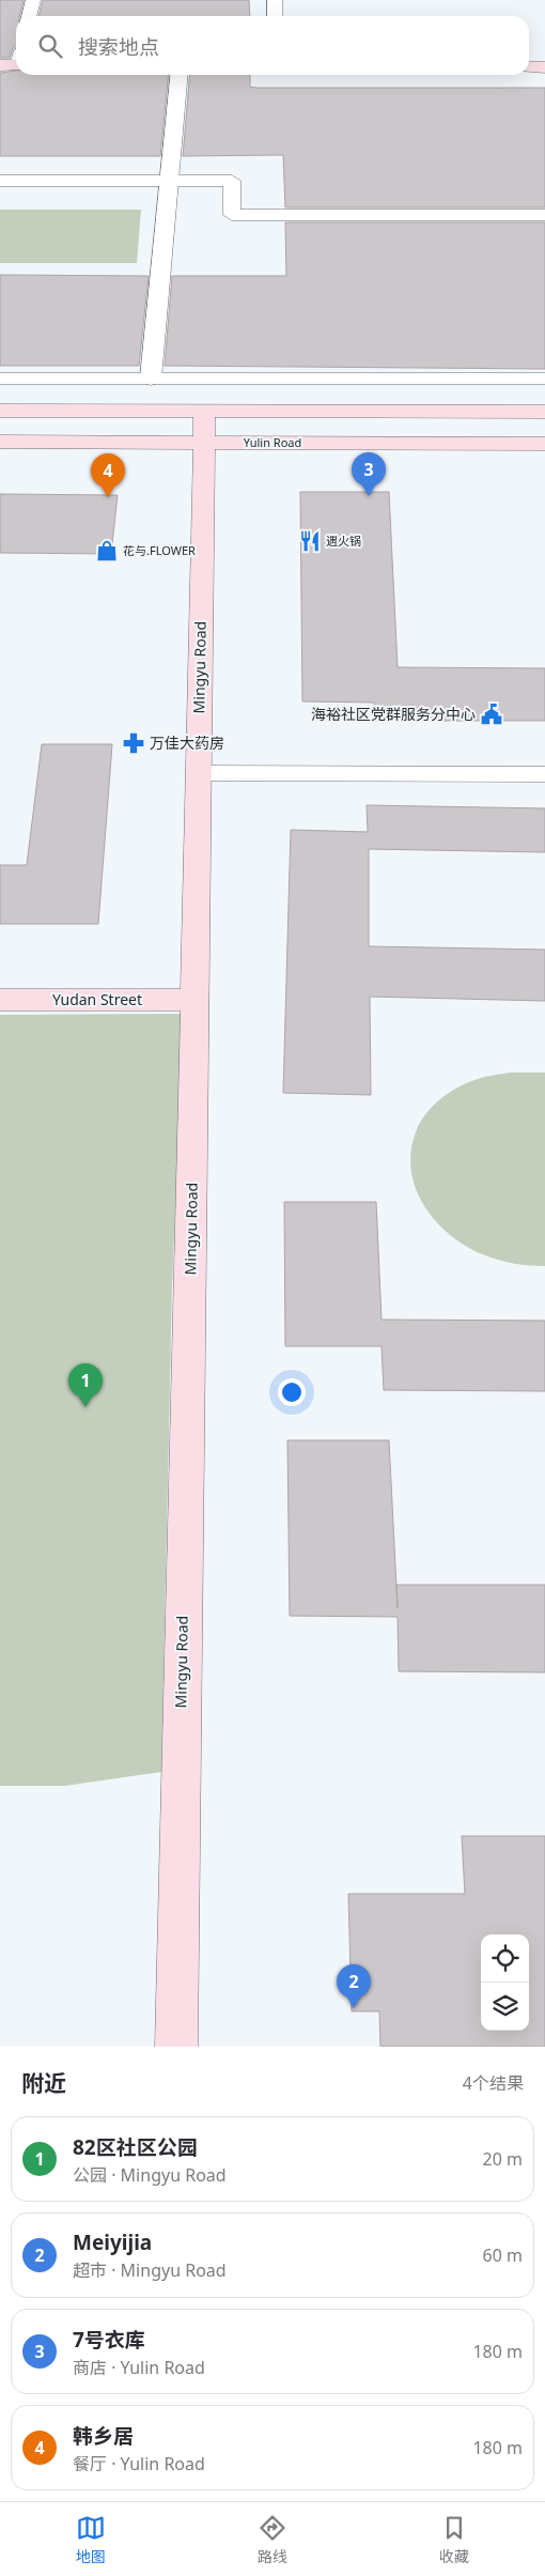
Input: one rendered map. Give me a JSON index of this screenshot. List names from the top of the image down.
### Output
{
  "streets": {
    "street": ["Yulin Road", "Mingyu Road", "Yudan Street"]
  },
  "crossings": [
    ["Yulin Road", "Mingyu Road"],
    ["Mingyu Road", "Yudan Street"]
  ],
  "places": {
    "restaurant": ["遇火锅"],
    "shop": ["花与.FLOWER"],
    "public building": ["海裕社区党群服务分中心"],
    "pharmacy": ["万佳大药房"]
  },
  "page": {
    "search": "搜索地点",
    "pins": [
      "3",
      "4",
      "1",
      "2"
    ],
    "heading": ["附近", "4个结果"],
    "list": [
      {
        "mark": "1",
        "name": "82区社区公园",
        "note": "公园 · Mingyu Road",
        "value": "20 m"
      },
      {
        "mark": "2",
        "name": "Meiyijia",
        "note": "超市 · Mingyu Road",
        "value": "60 m"
      },
      {
        "mark": "3",
        "name": "7号衣库",
        "note": "商店 · Yulin Road",
        "value": "180 m"
      },
      {
        "mark": "4",
        "name": "韩乡居",
        "note": "餐厅 · Yulin Road",
        "value": "180 m"
      }
    ],
    "nav": ["地图", "路线", "收藏"]
  }
}
